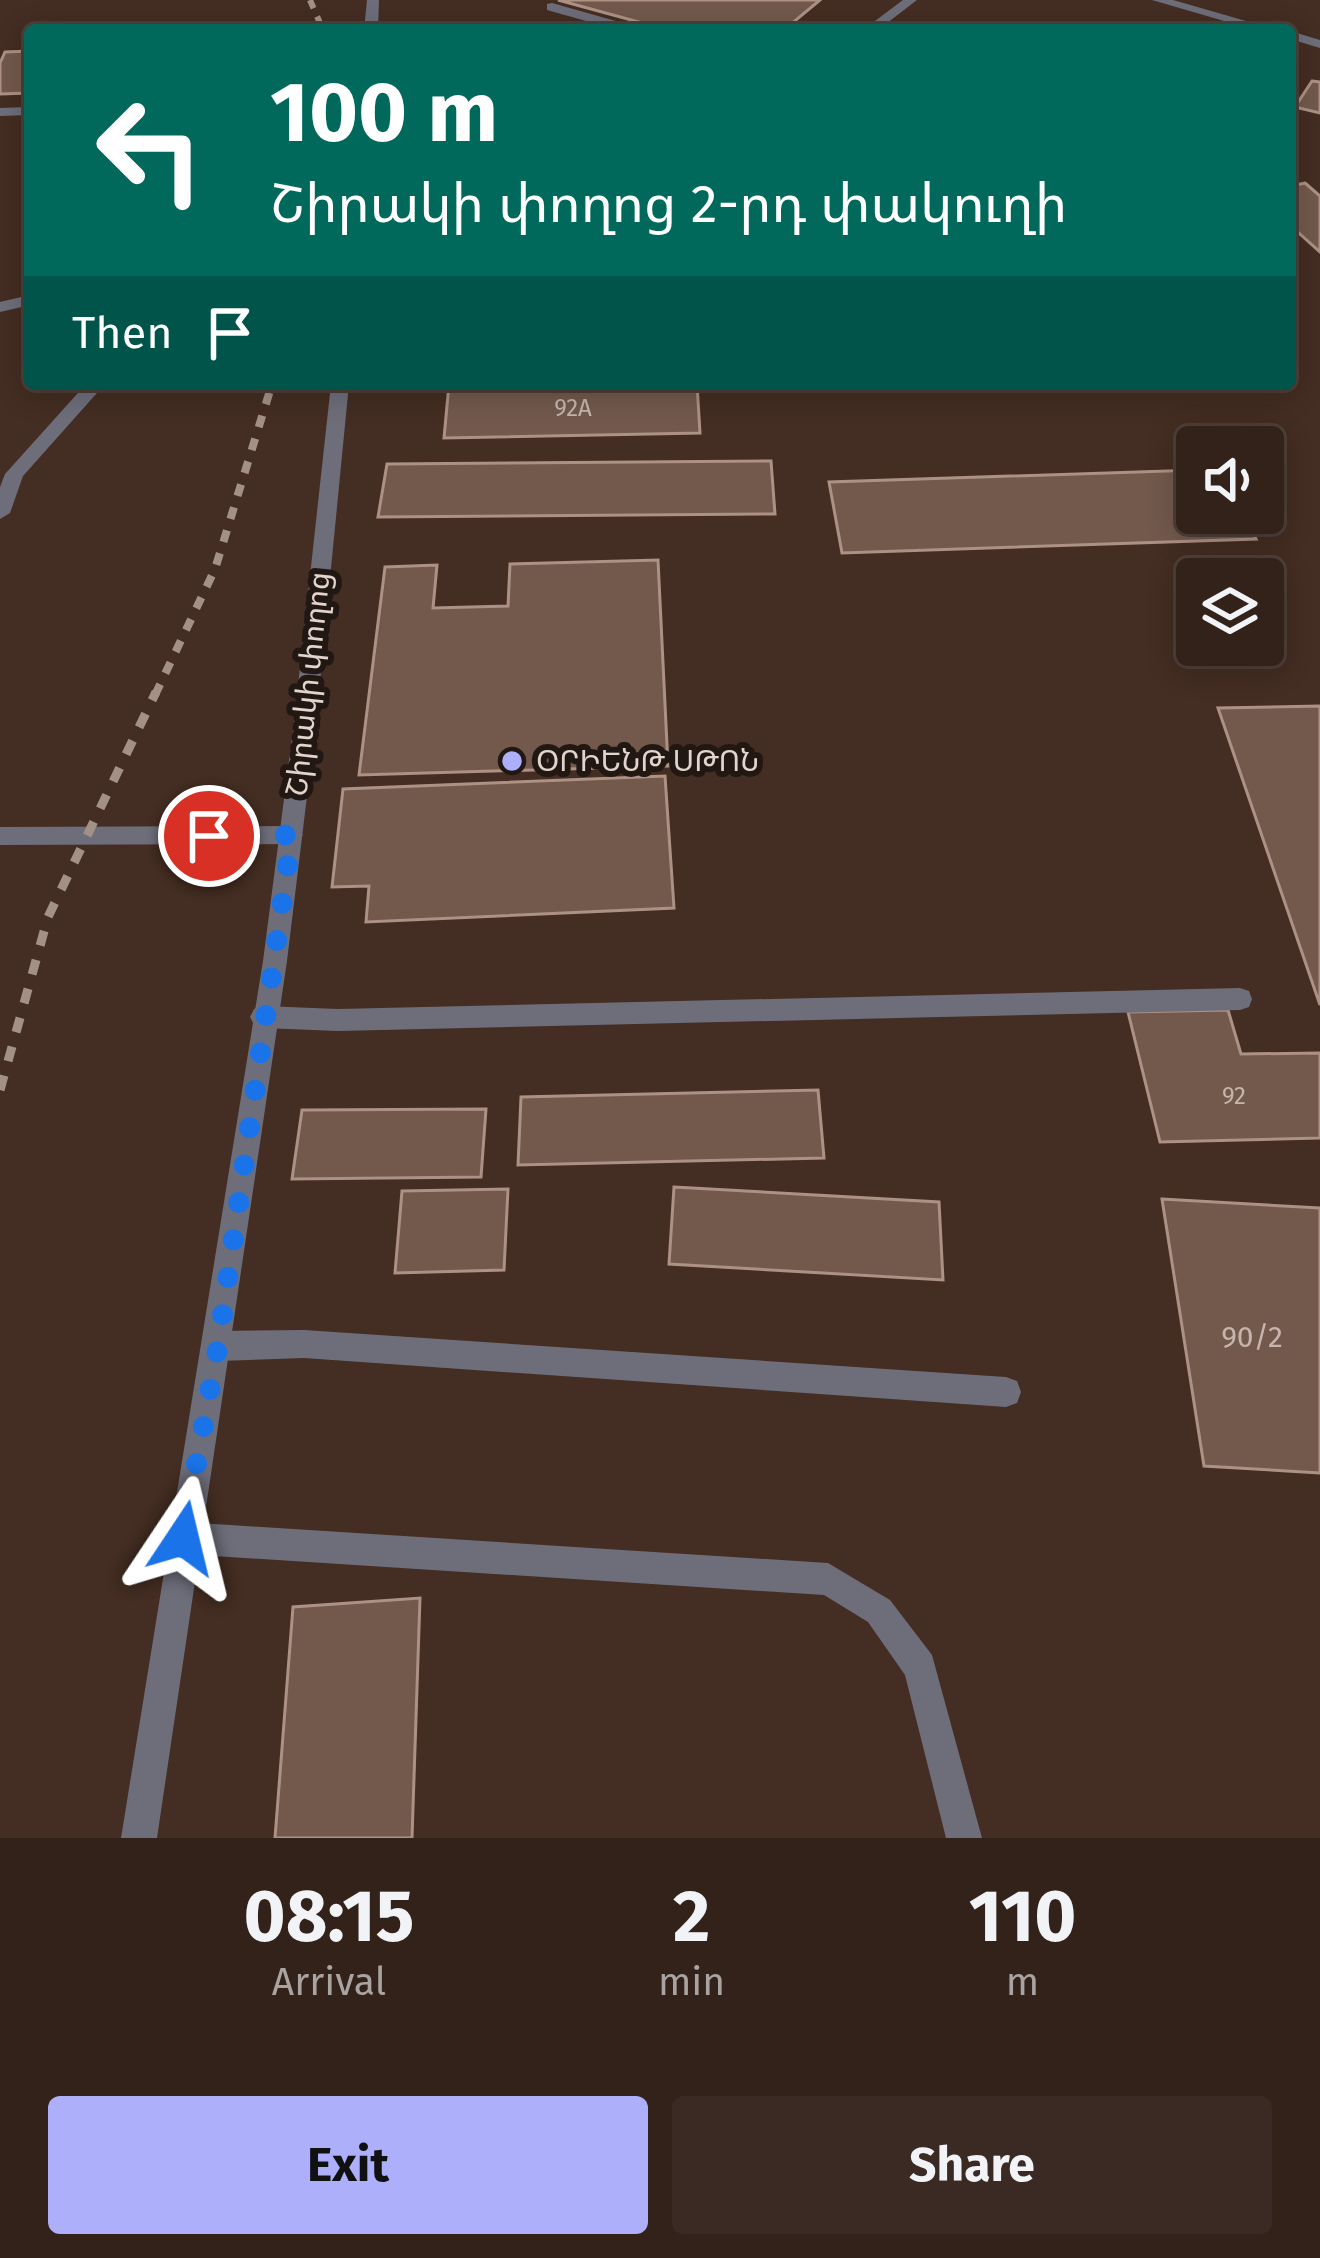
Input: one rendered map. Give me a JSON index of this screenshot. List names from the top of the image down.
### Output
{
  "streets": {
    "street": ["Շիրակի փողոց"]
  },
  "places": ["ՕՐԻԵՆԹ ՍԹՈՆ"],
  "house_numbers": ["92A", "92", "90/2"],
  "page": {
    "turn": ["100 m", "Շիրակի փողոց 2-րդ փակուղի"],
    "then": "Then",
    "eta": [
      "08:15",
      "Arrival",
      "2",
      "min",
      "110",
      "m"
    ],
    "buttons": ["Exit", "Share"]
  }
}
